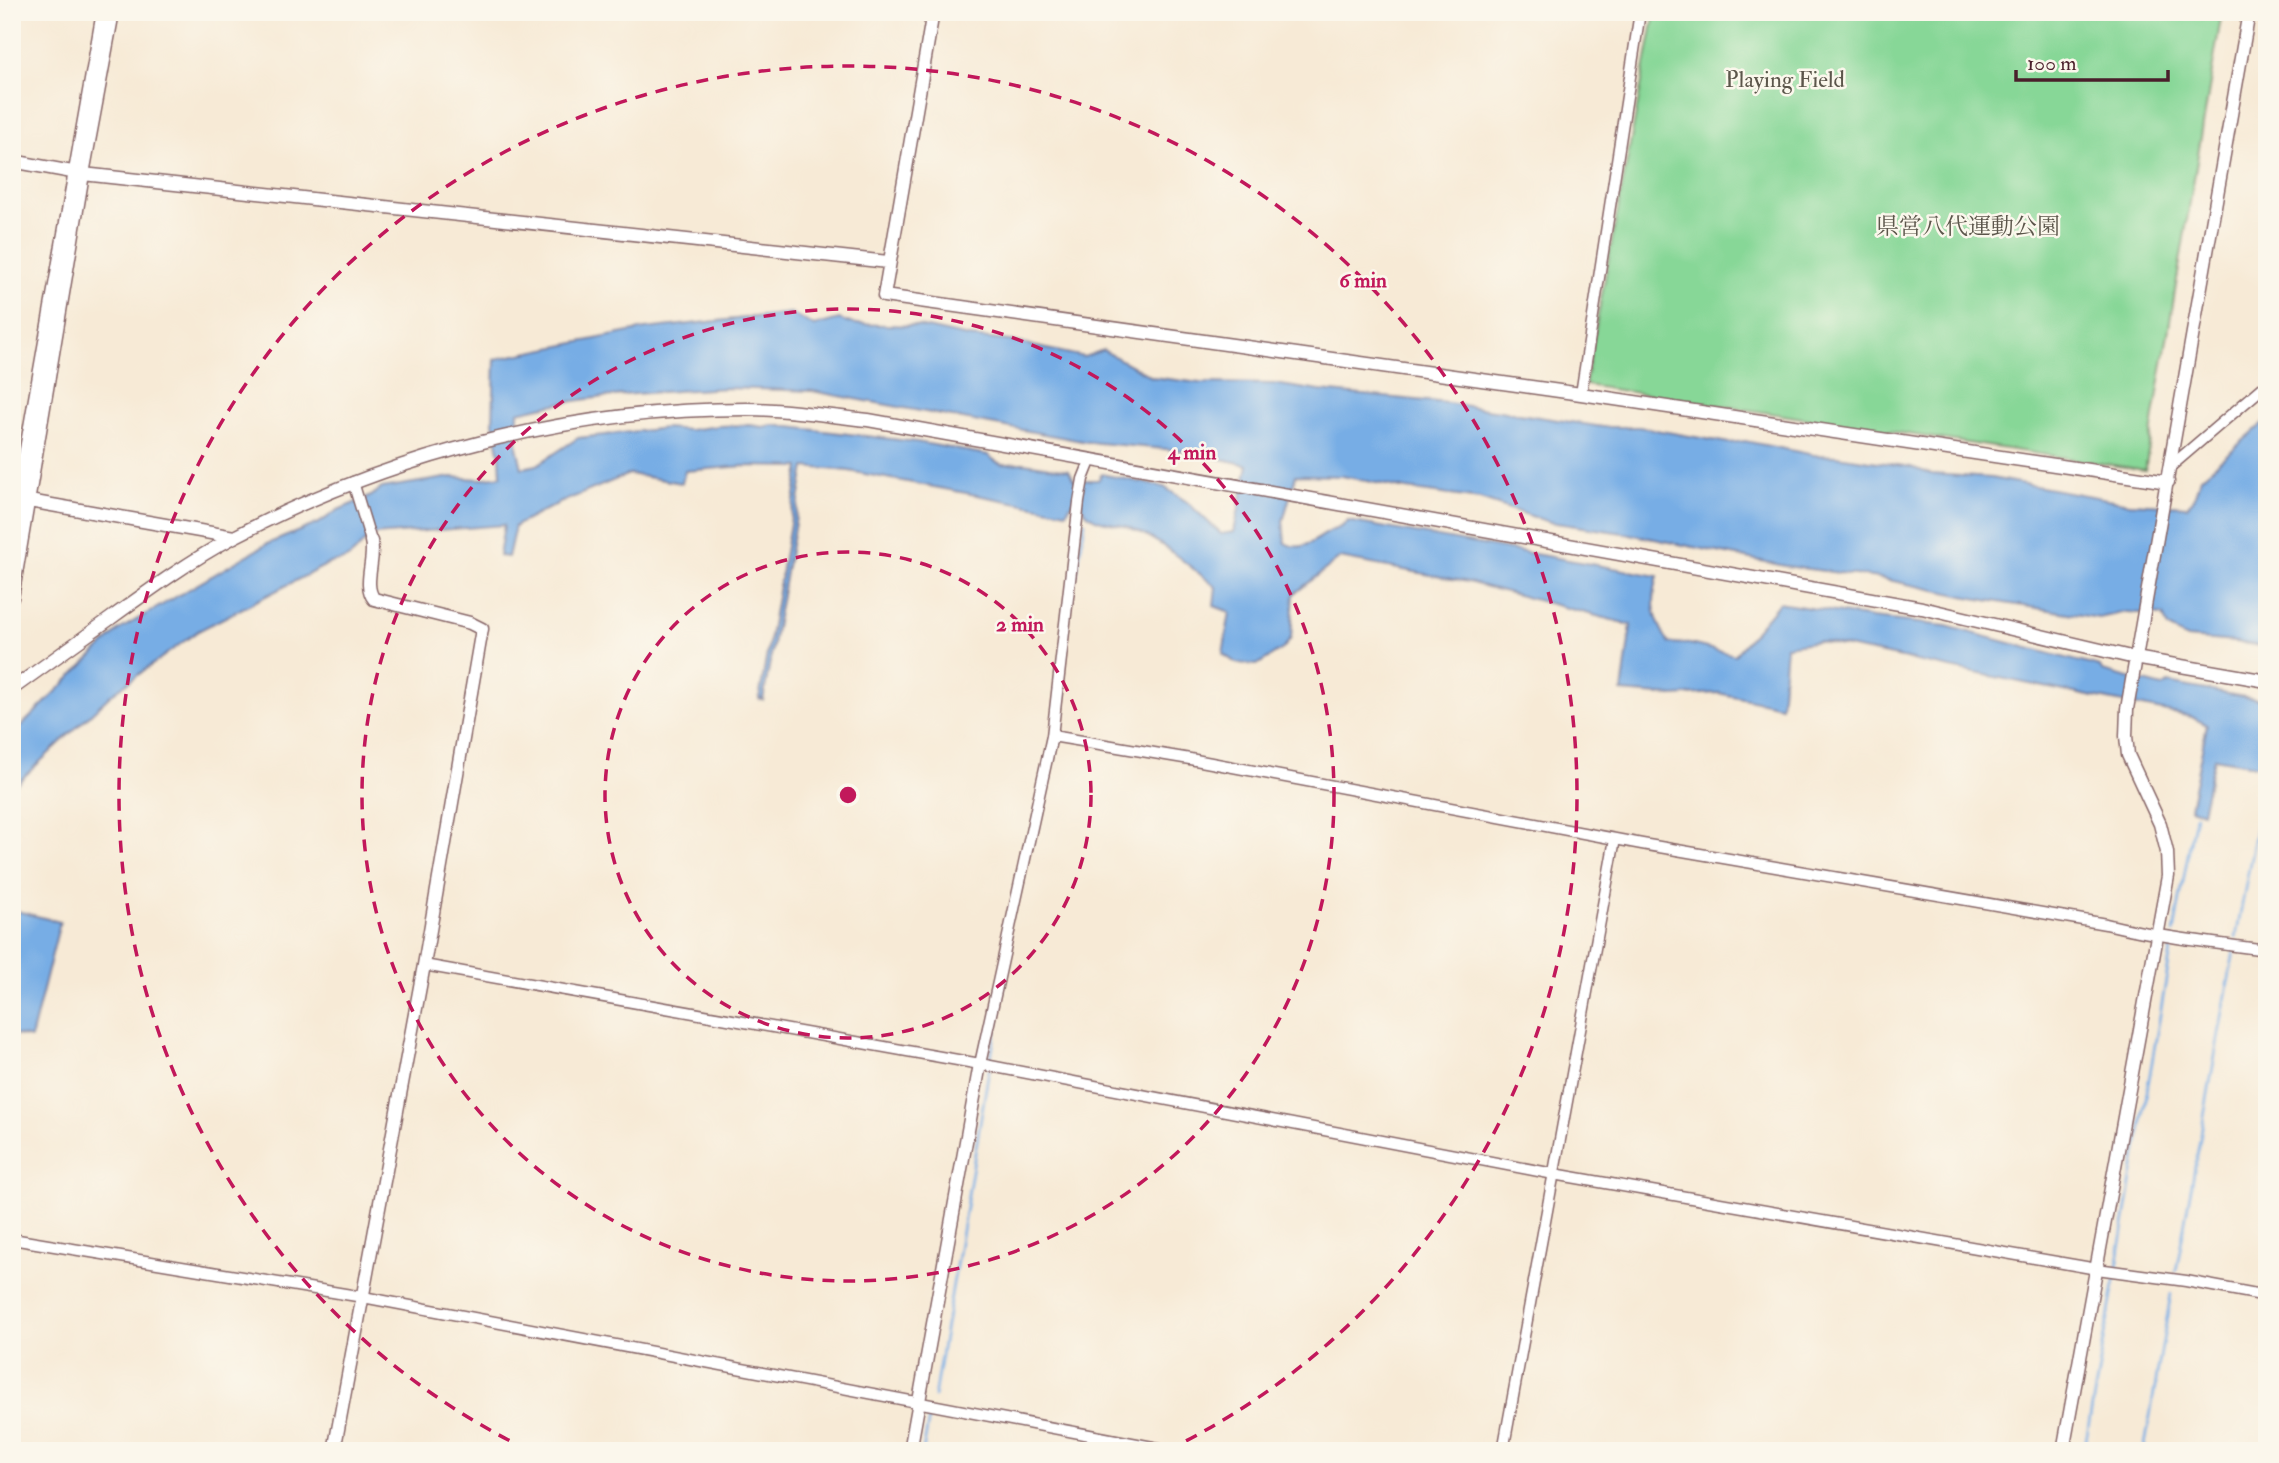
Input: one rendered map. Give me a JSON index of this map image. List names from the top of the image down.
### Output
{
  "parks": ["Playing Field", "県営八代運動公園"],
  "scale_bar": "100 m",
  "rings": ["6 min", "4 min", "2 min"]
}
